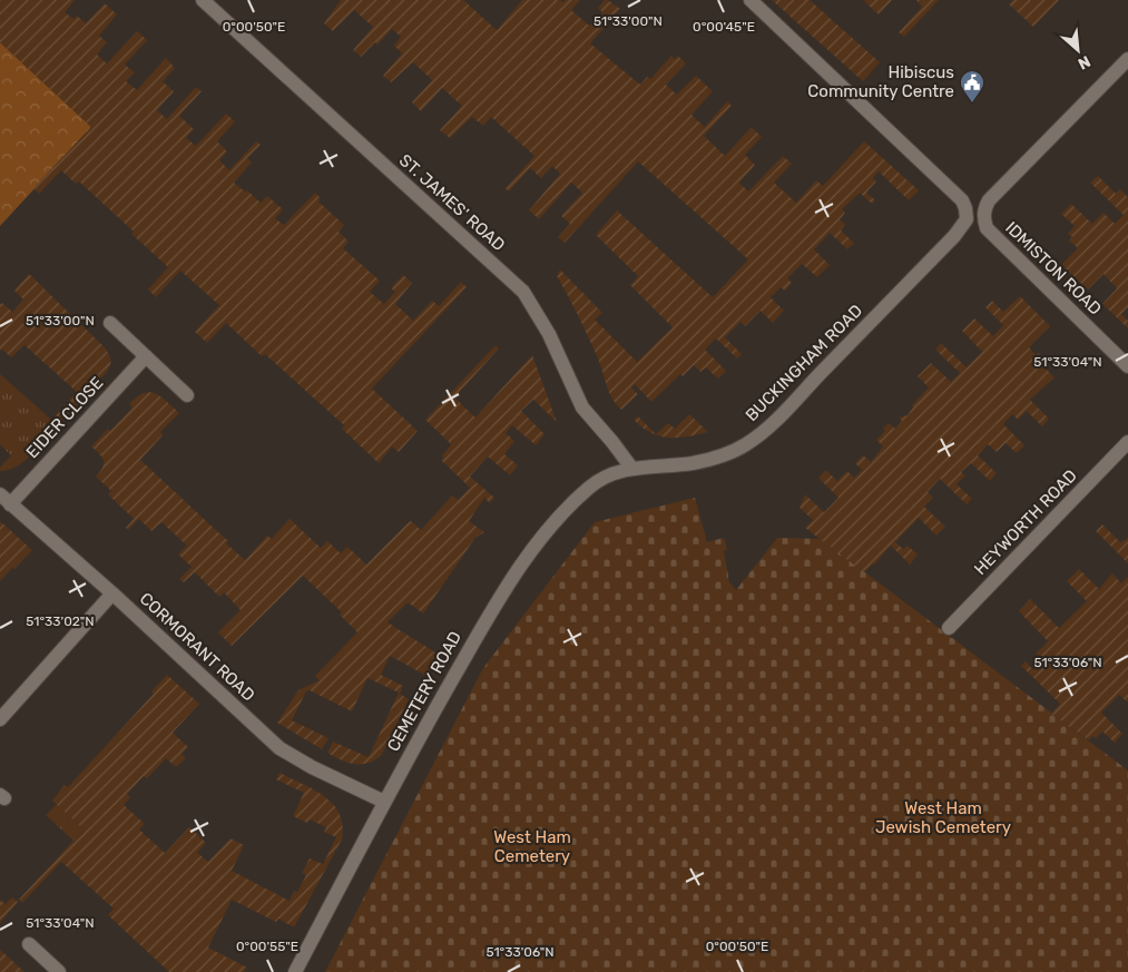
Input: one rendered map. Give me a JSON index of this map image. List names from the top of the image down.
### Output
{
  "streets": {
    "street": [
      "ST. JAMES' ROAD",
      "IDMISTON ROAD",
      "BUCKINGHAM ROAD",
      "EIDER CLOSE",
      "HEYWORTH ROAD",
      "CORMORANT ROAD",
      "CEMETERY ROAD"
    ]
  },
  "crossings": [
    ["ST. JAMES' ROAD", "BUCKINGHAM ROAD"],
    ["ST. JAMES' ROAD", "CEMETERY ROAD"],
    ["BUCKINGHAM ROAD", "CEMETERY ROAD"],
    ["EIDER CLOSE", "CORMORANT ROAD"],
    ["CORMORANT ROAD", "CEMETERY ROAD"]
  ],
  "parks": ["West Ham Jewish Cemetery", "West Ham Cemetery"],
  "places": {
    "public building": ["Hibiscus Community Centre"]
  },
  "north": "bottom right",
  "coordinates": [
    "51°33'00\"N",
    "0°00'50\"E",
    "0°00'45\"E",
    "51°33'04\"N",
    "51°33'02\"N",
    "51°33'06\"N",
    "0°00'55\"E"
  ]
}
